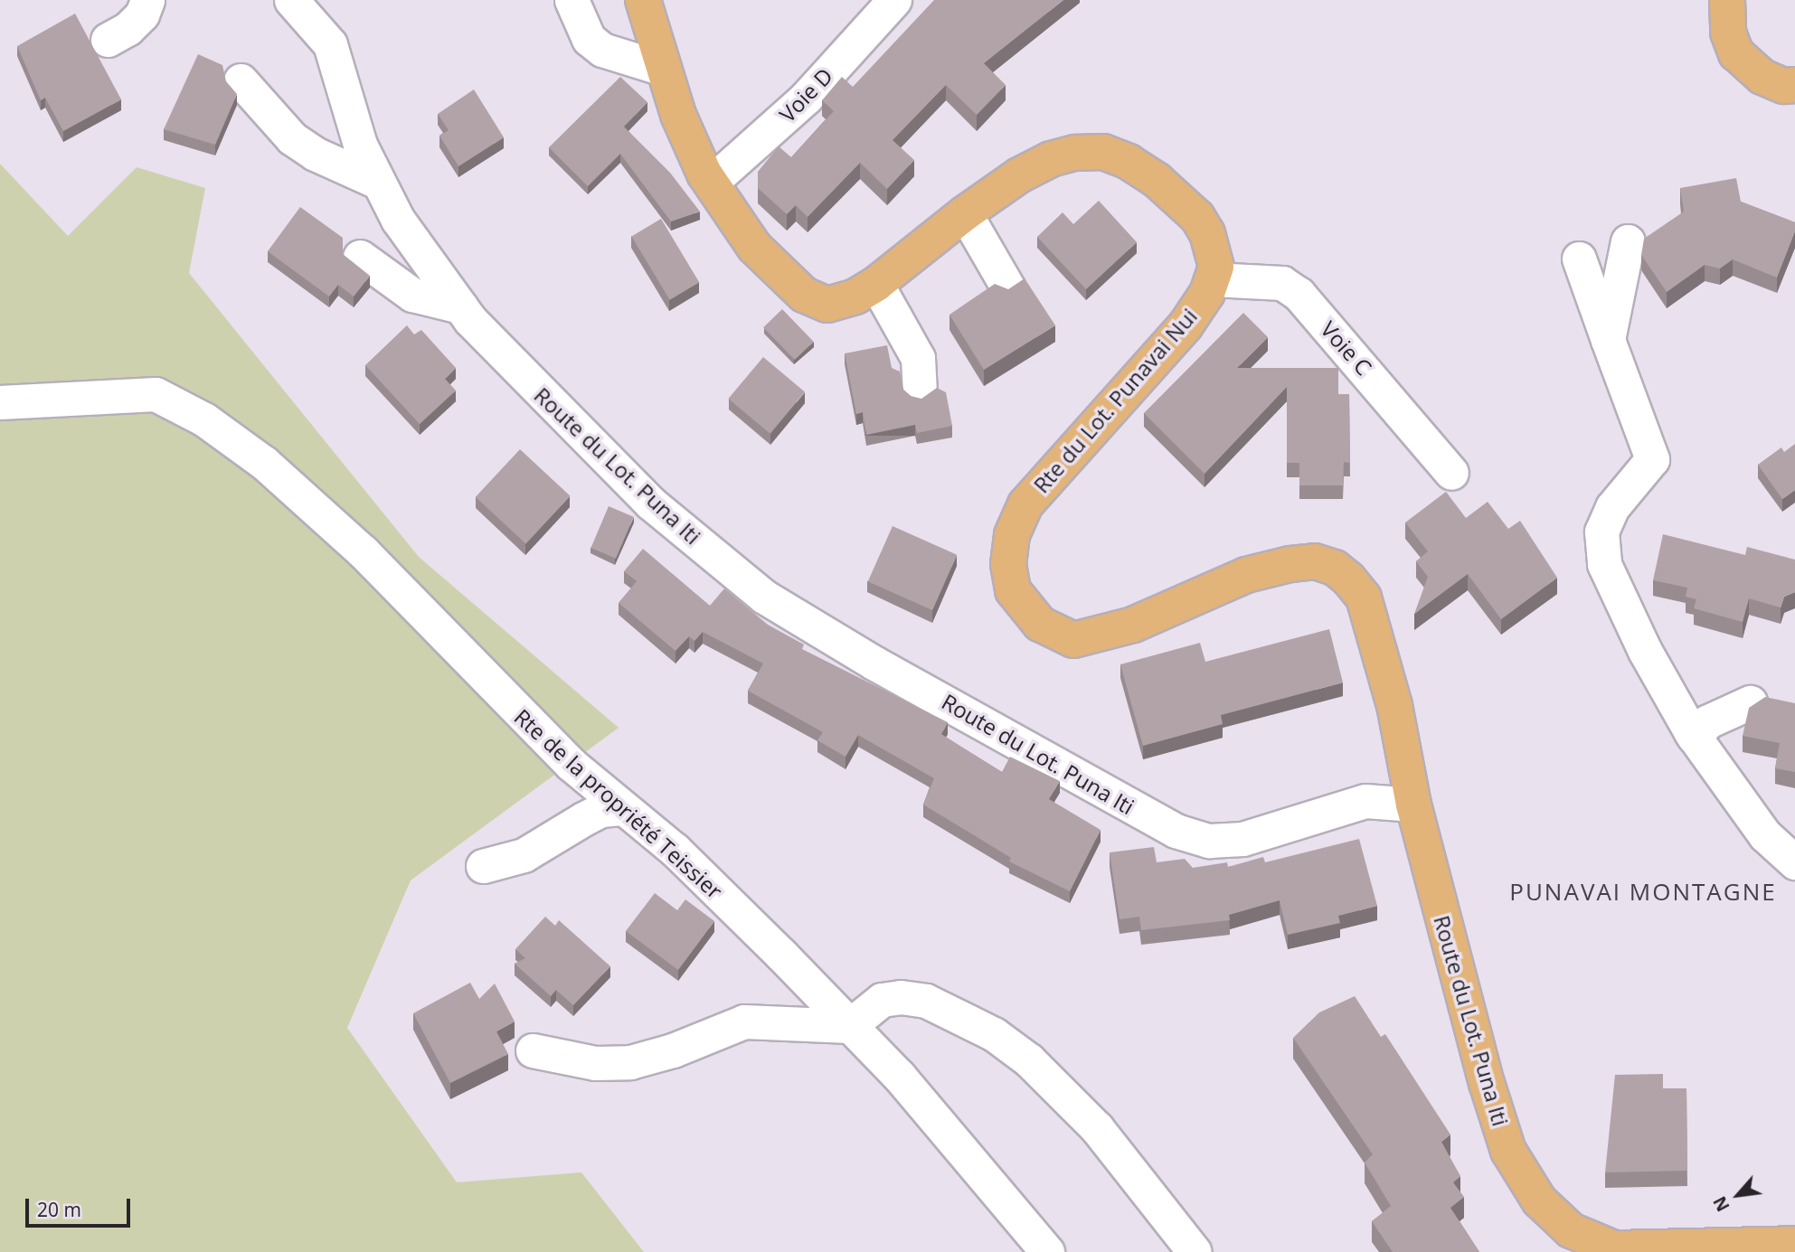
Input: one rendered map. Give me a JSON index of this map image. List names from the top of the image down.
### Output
{
  "streets": {
    "main road": ["Rte du Lot. Punavai Nui", "Route du Lot. Puna Iti"],
    "street": ["Voie D", "Voie C", "Rte de la propriété Teissier"]
  },
  "crossings": [
    ["Voie C", "Rte du Lot. Punavai Nui"],
    ["Rte du Lot. Punavai Nui", "Route du Lot. Puna Iti"]
  ],
  "districts": ["PUNAVAI MONTAGNE"],
  "scale_bar": "20 m",
  "north": "bottom left"
}
